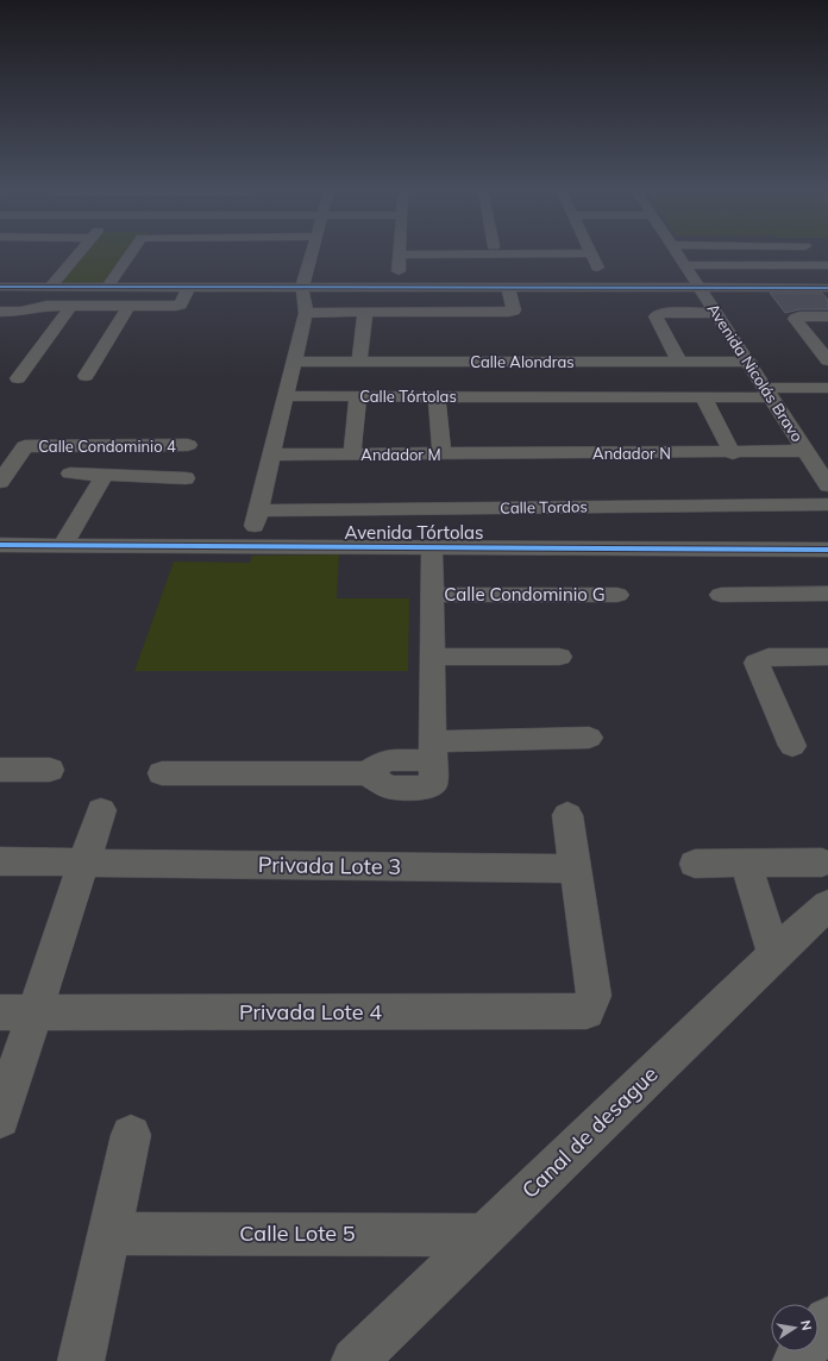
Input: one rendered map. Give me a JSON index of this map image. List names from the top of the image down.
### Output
{
  "streets": {
    "street": [
      "Calle Alondras",
      "Avenida Nicolás Bravo",
      "Calle Tórtolas",
      "Calle Condominio 4",
      "Andador N",
      "Andador M",
      "Calle Tordos",
      "Avenida Tórtolas",
      "Calle Condominio G",
      "Privada Lote 3",
      "Privada Lote 4",
      "Canal de desague",
      "Calle Lote 5"
    ]
  },
  "crossings": [
    ["Calle Alondras", "Avenida Nicolás Bravo"],
    ["Calle Alondras", "Calle Tórtolas"],
    ["Andador N", "Andador M"],
    ["Privada Lote 3", "Privada Lote 4"],
    ["Canal de desague", "Calle Lote 5"]
  ],
  "north": "right"
}
